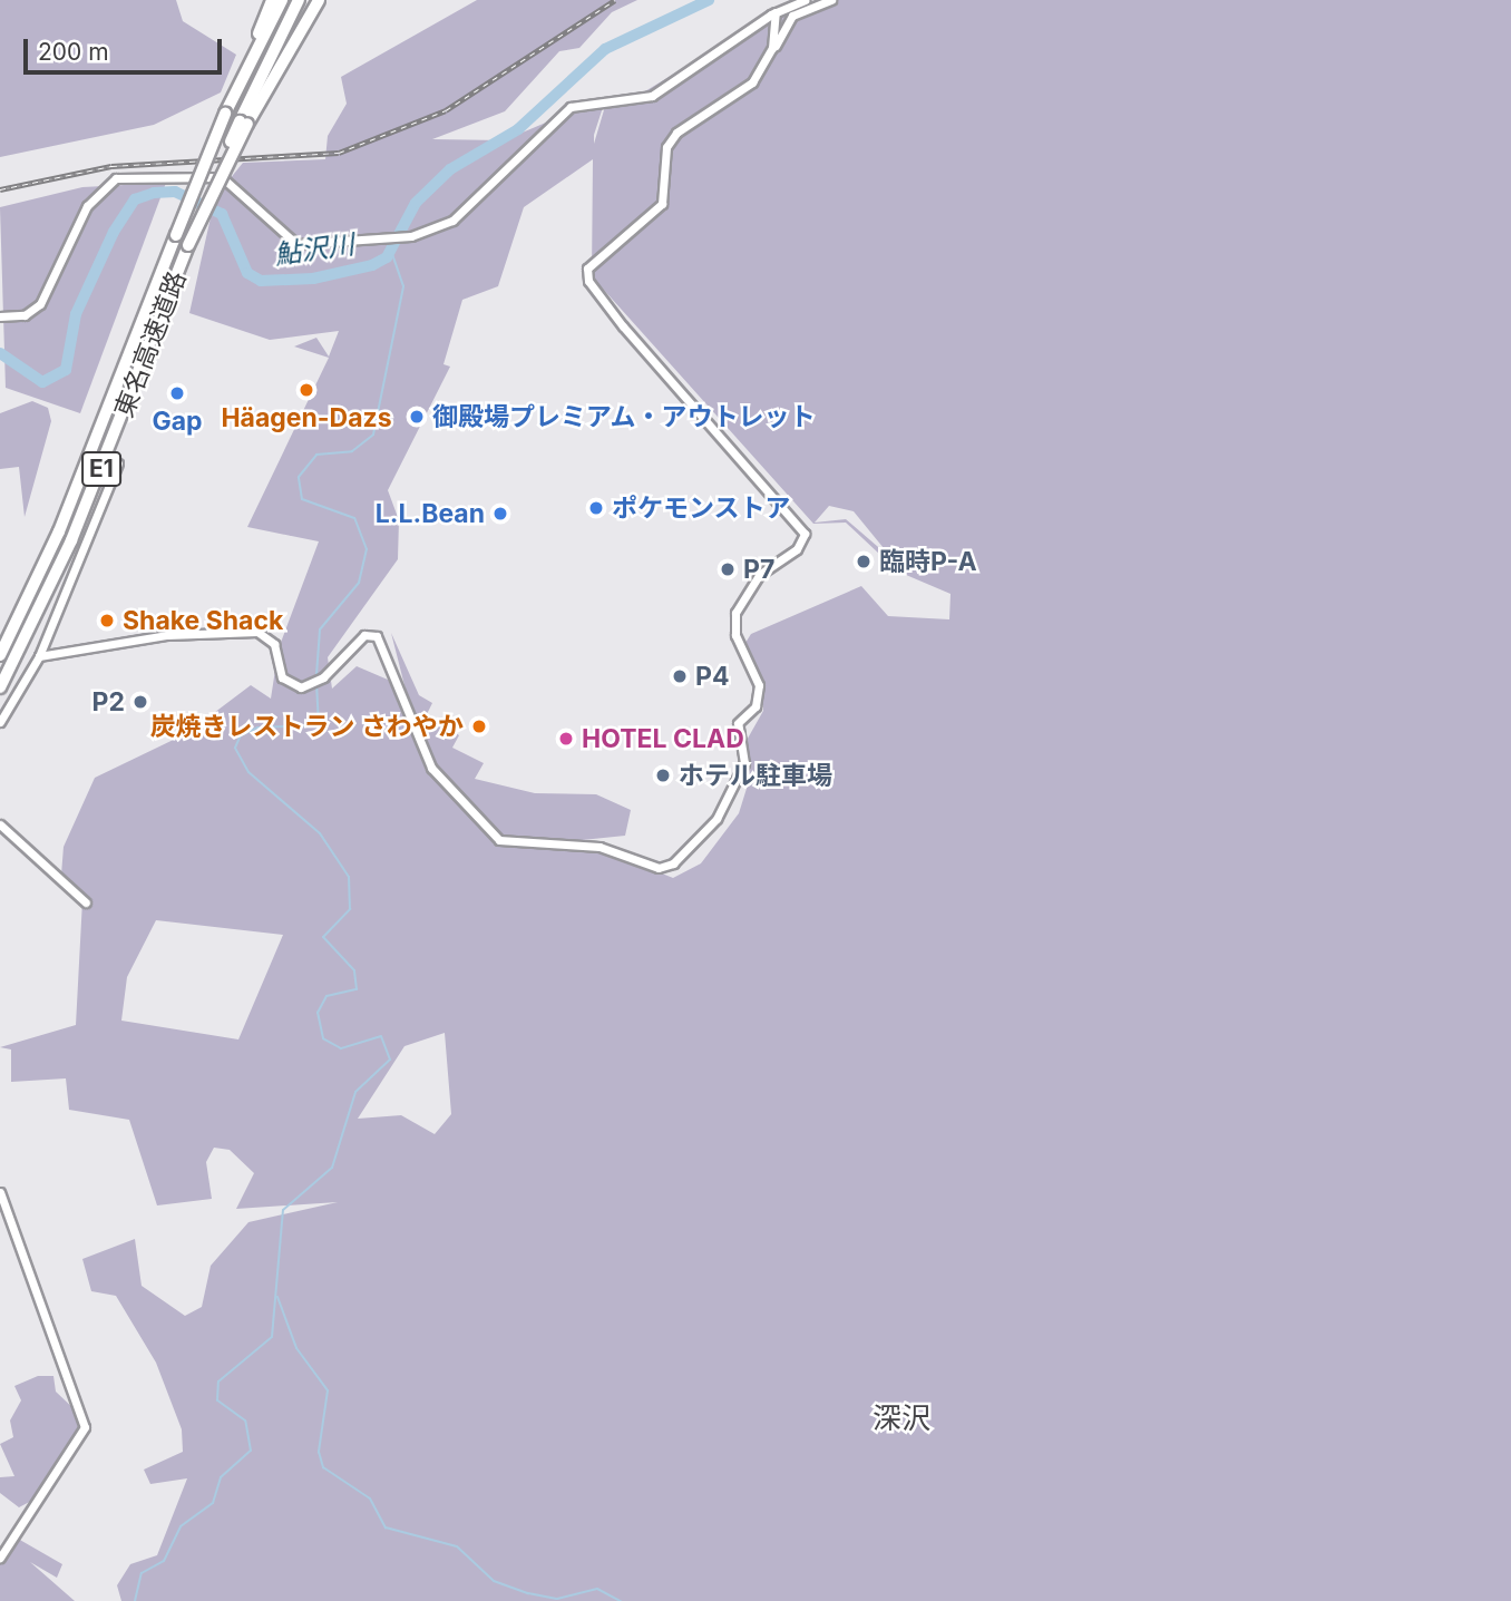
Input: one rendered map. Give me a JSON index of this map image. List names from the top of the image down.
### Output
{
  "streets": {
    "highway": ["東名高速道路", "E1"]
  },
  "districts": ["深沢"],
  "water": ["鮎沢川"],
  "places": [
    "Häagen-Dazs",
    "Gap",
    "御殿場プレミアム・アウトレット",
    "ポケモンストア",
    "L.L.Bean",
    "臨時P-A",
    "P7",
    "Shake Shack",
    "P4",
    "P2",
    "炭焼きレストラン さわやか",
    "HOTEL CLAD",
    "ホテル駐車場"
  ],
  "scale_bar": "200 m"
}
